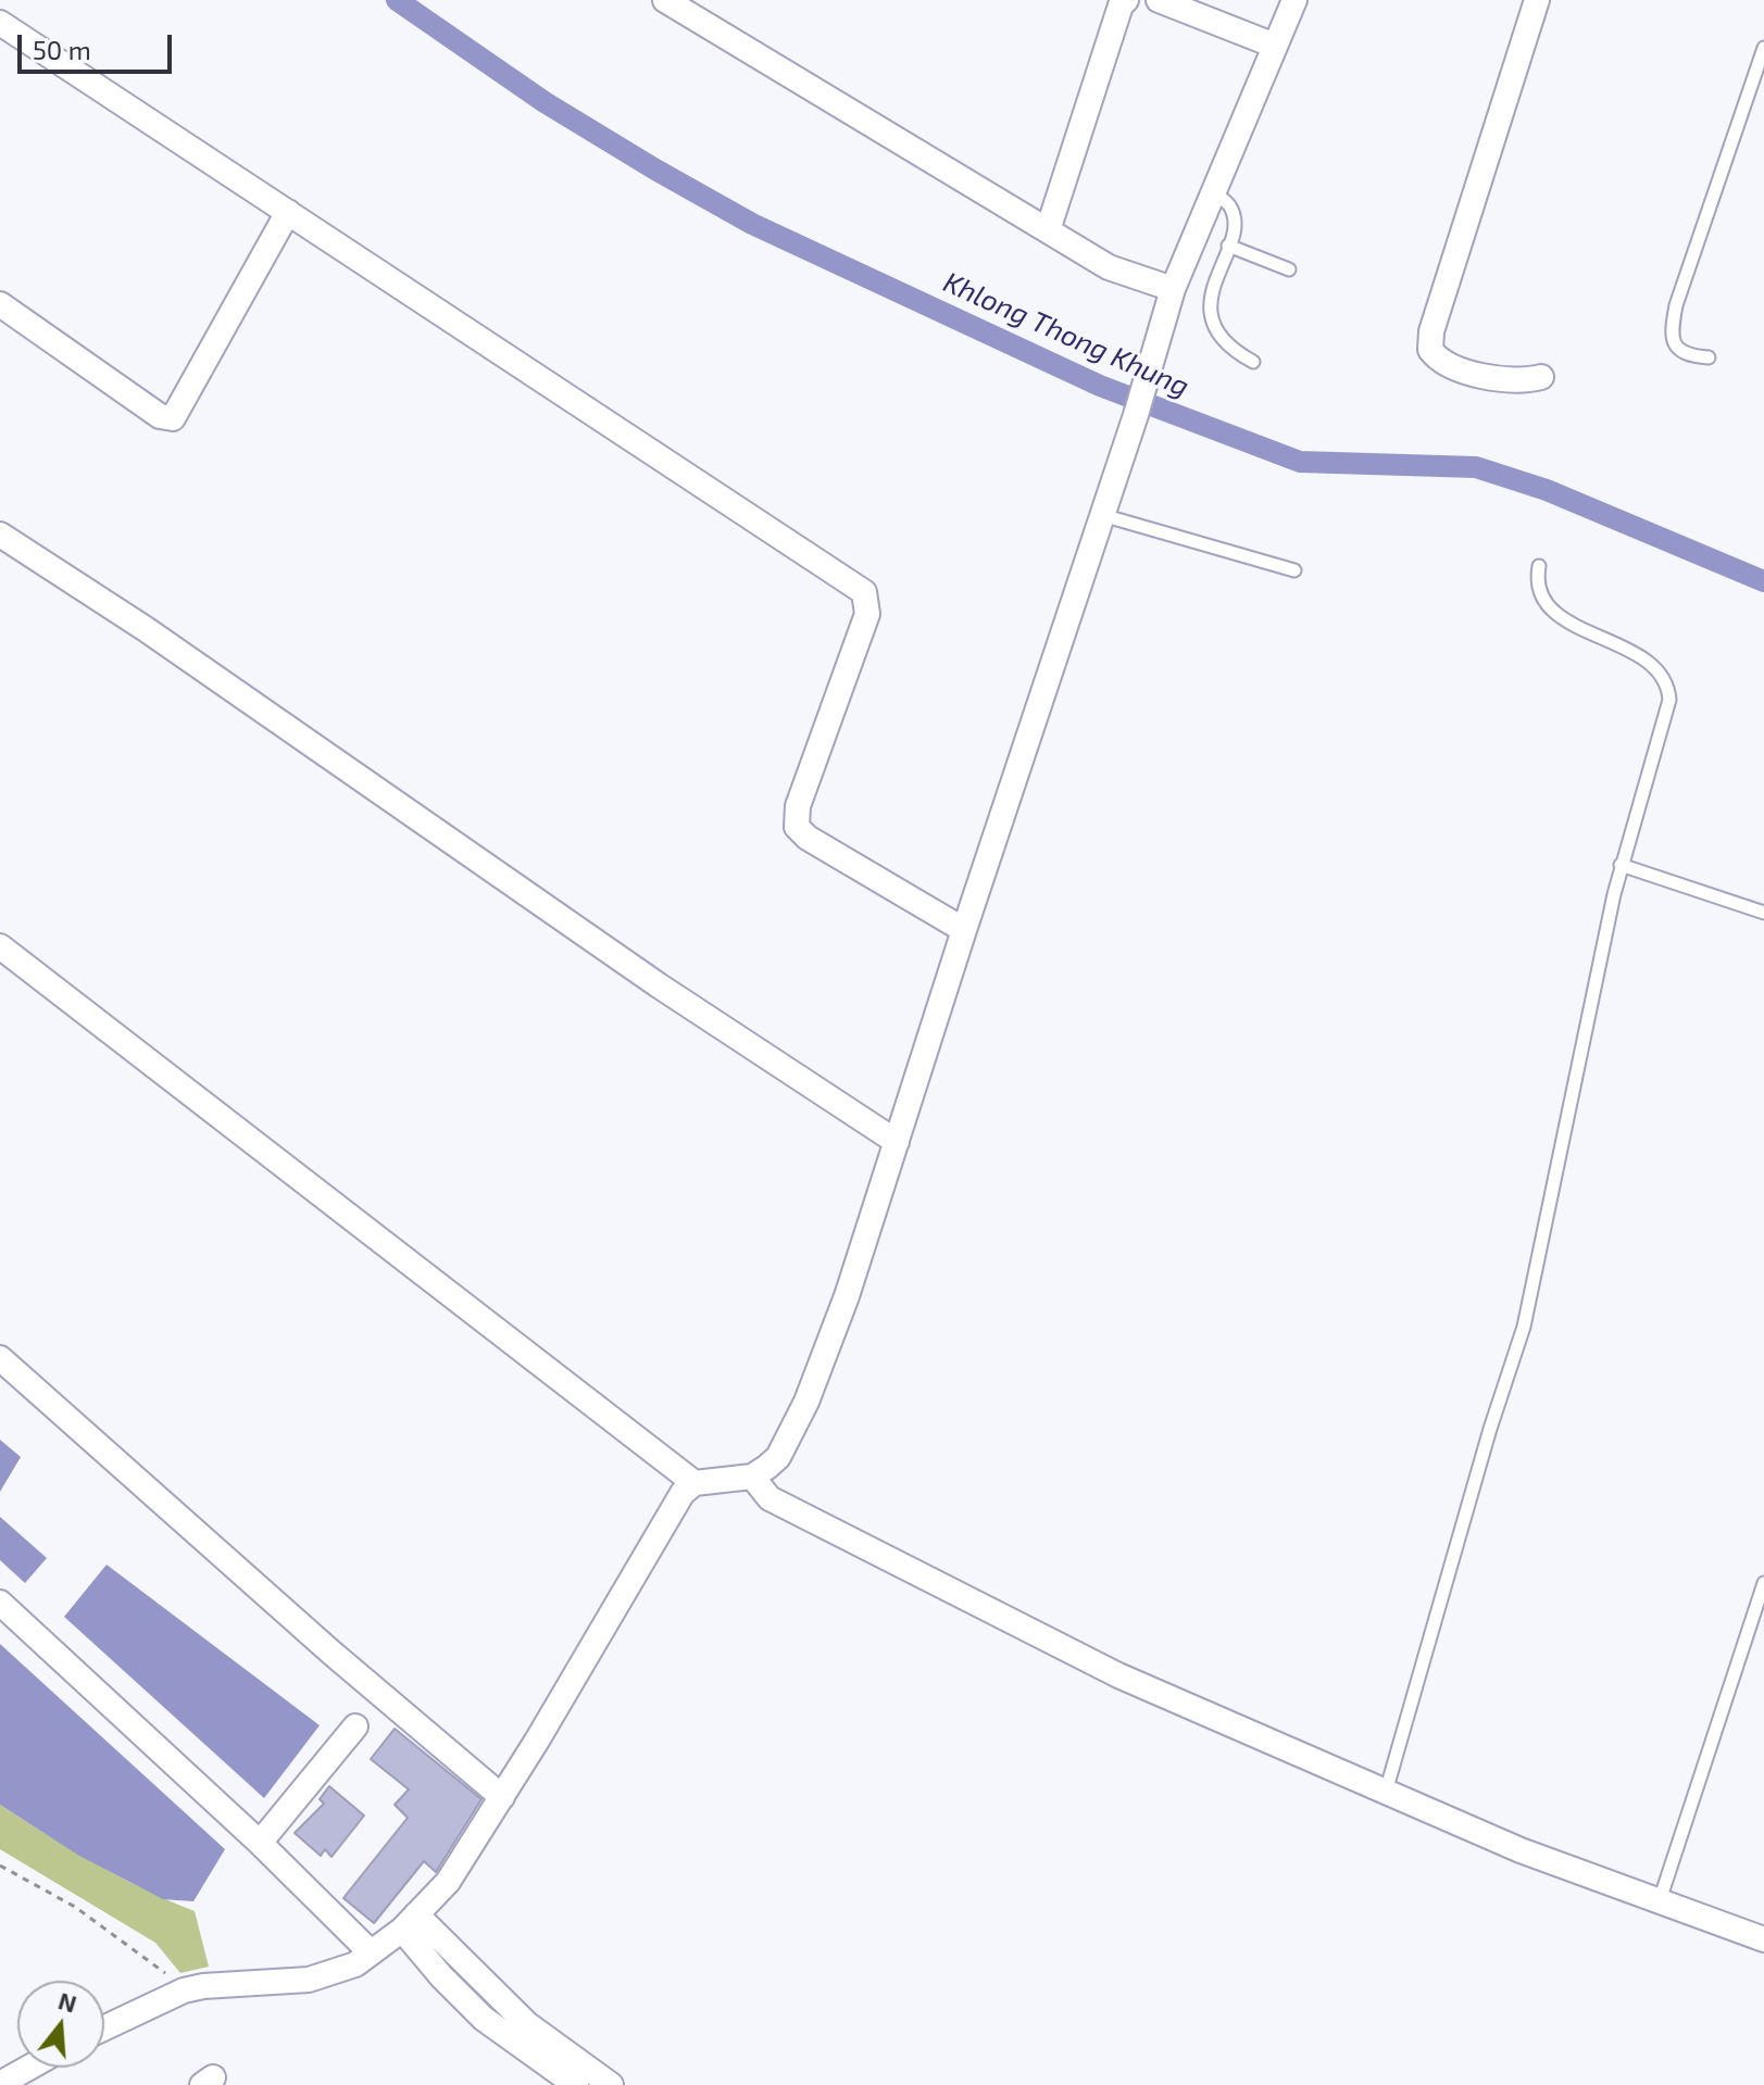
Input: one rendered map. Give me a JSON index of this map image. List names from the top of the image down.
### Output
{
  "water": ["Khlong Thong Khung"],
  "scale_bar": "50 m",
  "north": "top"
}
